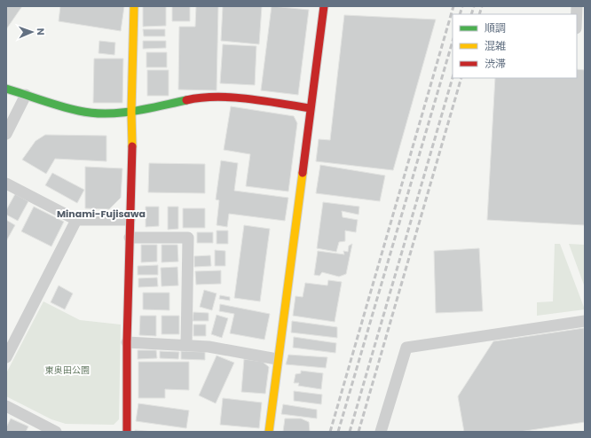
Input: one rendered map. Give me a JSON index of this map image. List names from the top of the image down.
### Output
{
  "districts": ["Minami-Fujisawa"],
  "parks": ["東奥田公園"],
  "legend": ["順調", "混雑", "渋滞"],
  "north": "right"
}
